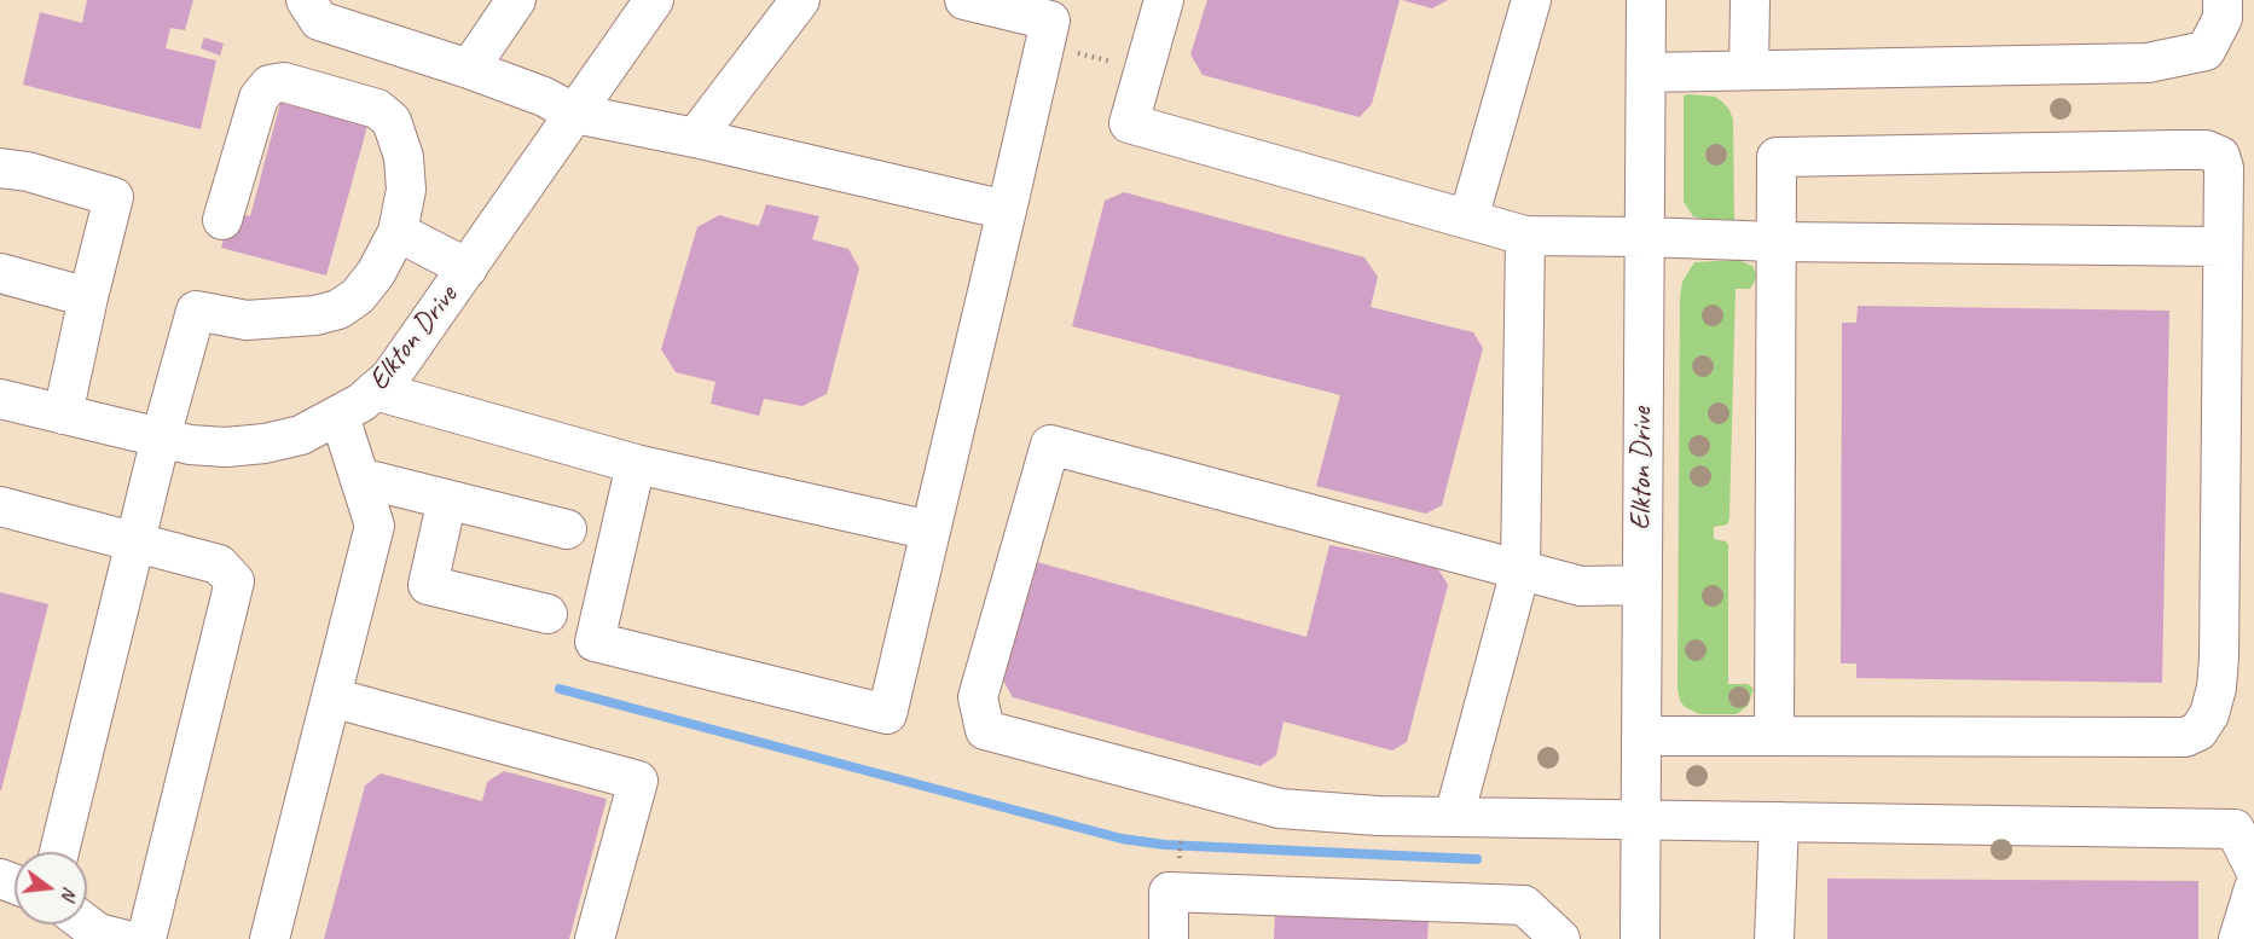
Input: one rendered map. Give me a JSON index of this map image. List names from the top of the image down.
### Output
{
  "streets": {
    "street": ["Elkton Drive"]
  },
  "north": "right"
}
